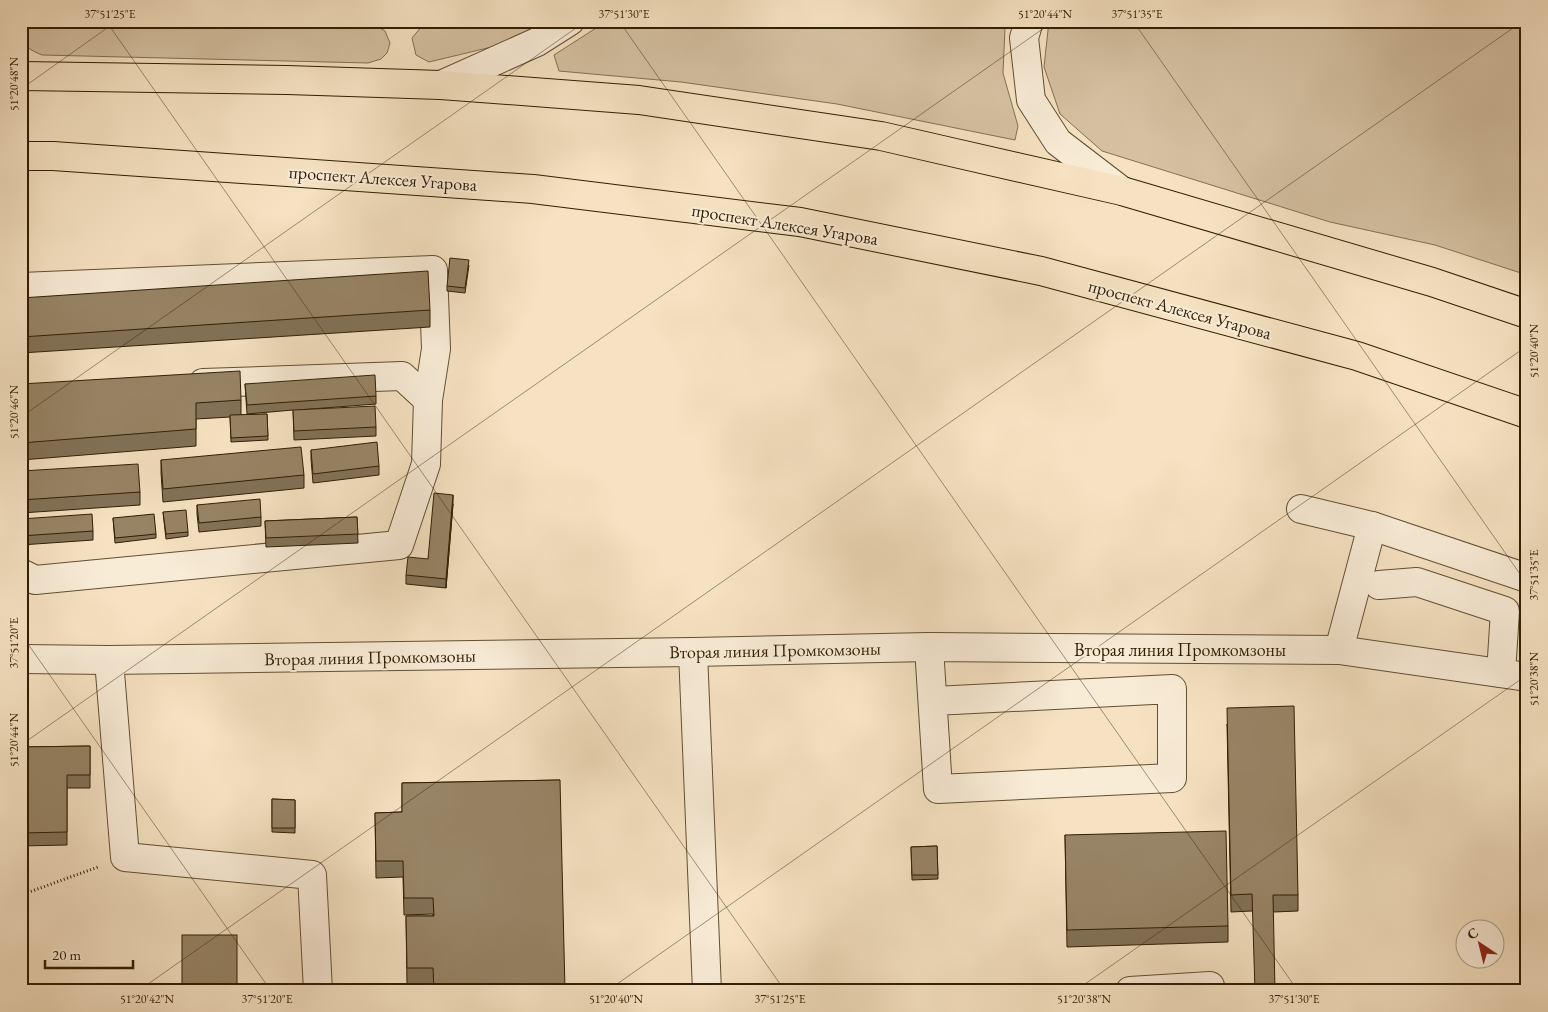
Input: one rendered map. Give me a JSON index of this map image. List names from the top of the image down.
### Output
{
  "streets": {
    "main road": ["проспект Алексея Угарова"],
    "street": ["Вторая линия Промкомзоны"]
  },
  "scale_bar": "20 m",
  "north": "top left",
  "coordinates": [
    "37°51'25\"E",
    "37°51'30\"E",
    "51°20'44\"N",
    "37°51'35\"E",
    "51°20'48\"N",
    "51°20'40\"N",
    "51°20'46\"N",
    "37°51'20\"E",
    "51°20'38\"N",
    "51°20'42\"N"
  ]
}
